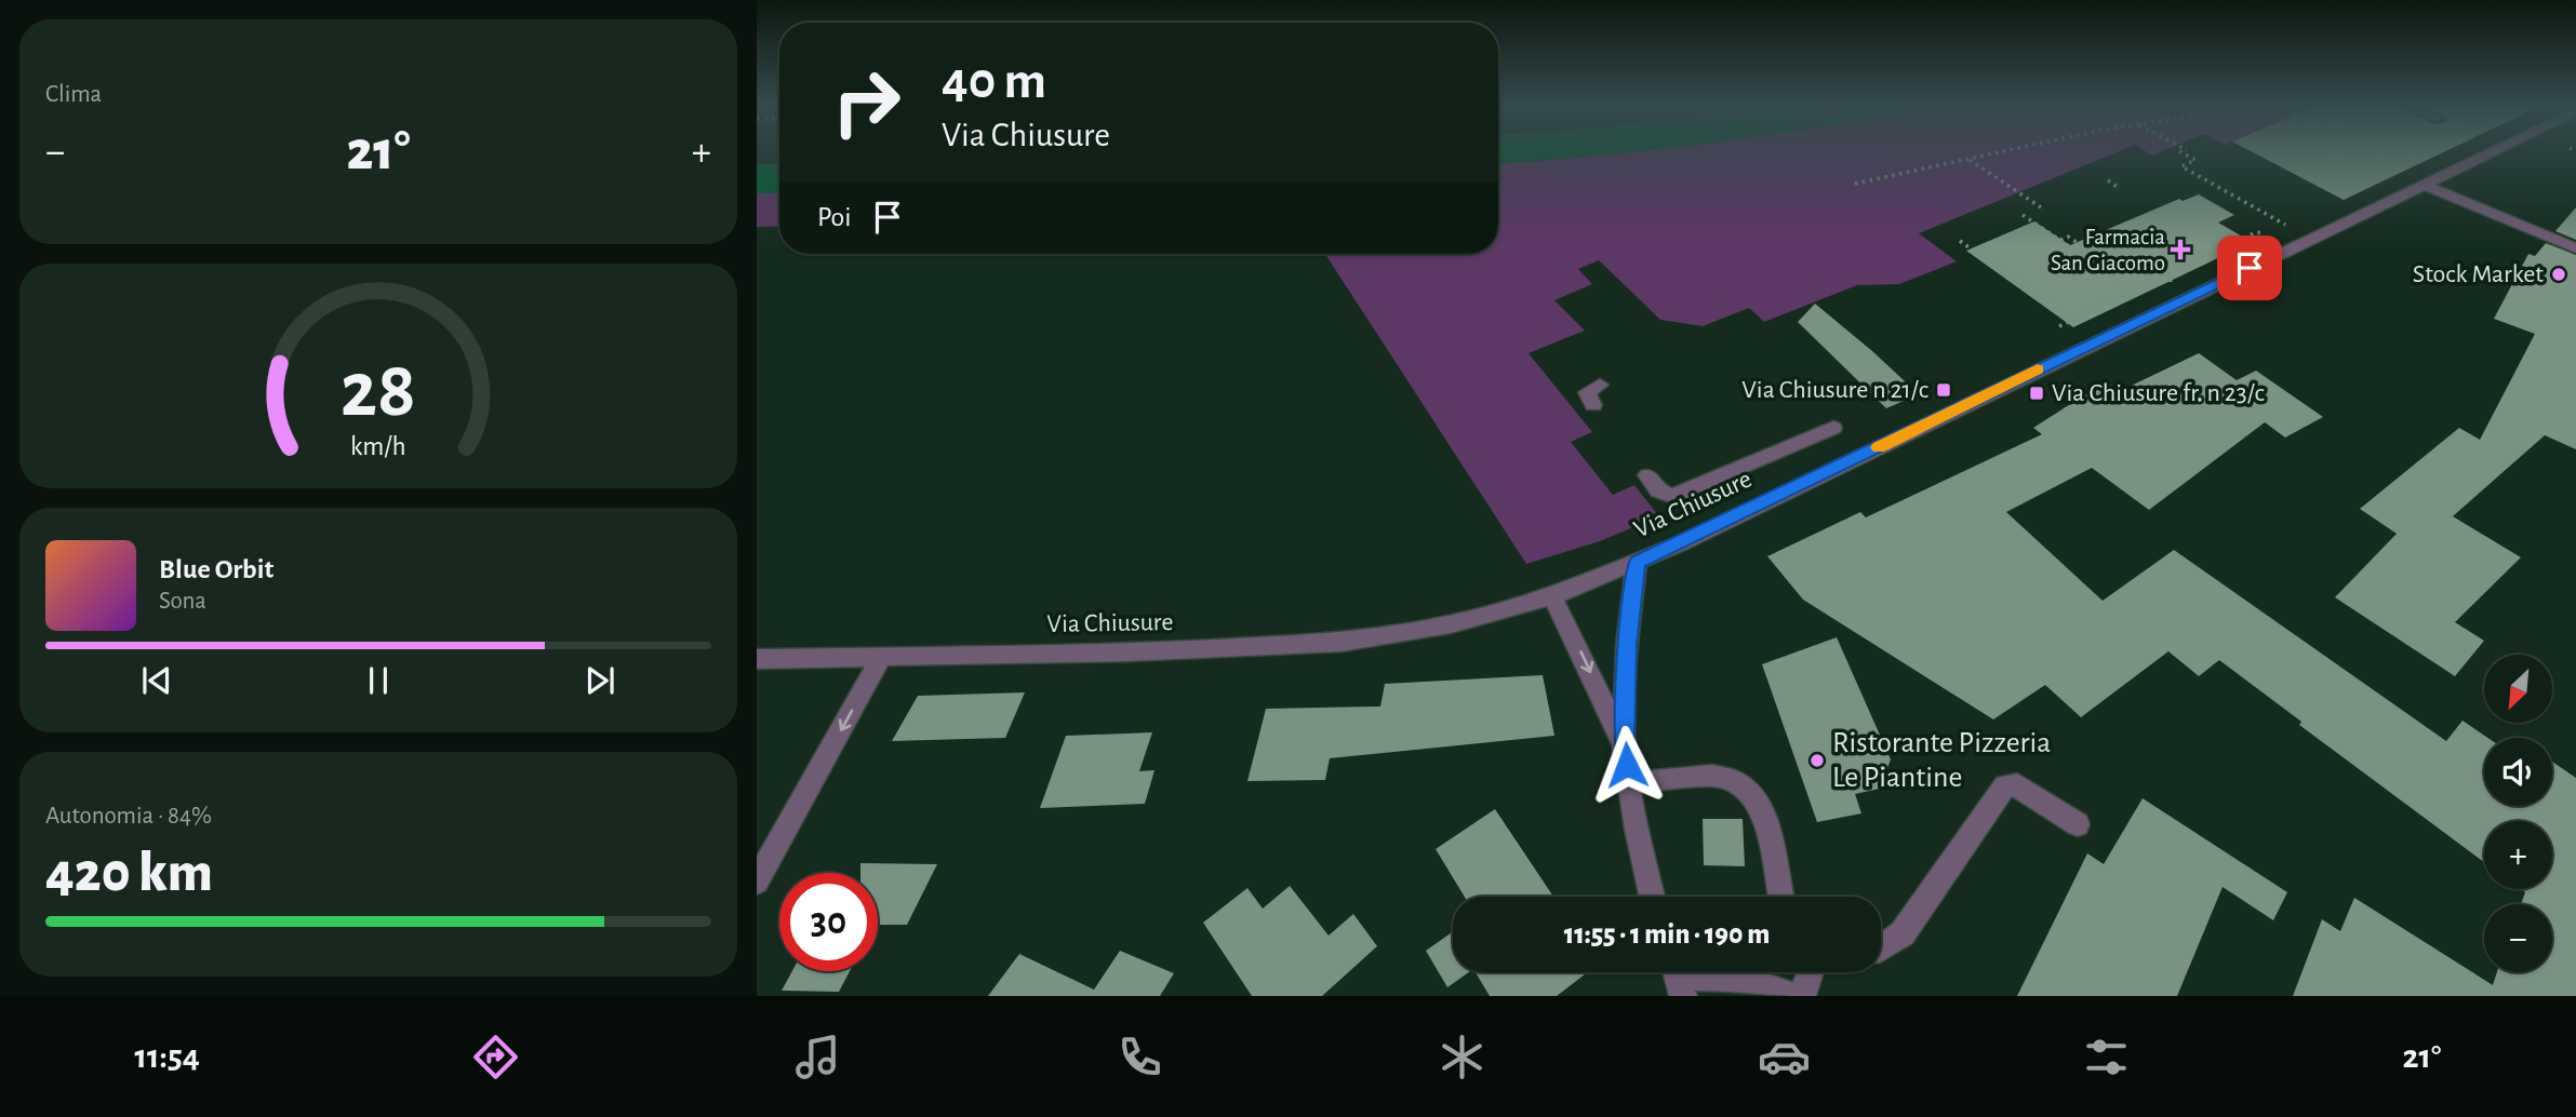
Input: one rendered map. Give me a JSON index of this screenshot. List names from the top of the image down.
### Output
{
  "streets": {
    "street": ["Via Chiusure"]
  },
  "places": {
    "health": ["Farmacia San Giacomo"],
    "other": ["Stock Market", "Ristorante Pizzeria Le Piantine"],
    "transit": ["Via Chiusure n 21/c", "Via Chiusure fr. n 23/c"]
  },
  "north": "bottom left",
  "page": {
    "tile": [
      "Clima",
      ["Autonomia · 84%", "420 km"]
    ],
    "turn": ["40 m", "Via Chiusure"],
    "heat": ["−", "21°", "+"],
    "then": "Poi",
    "song": ["Blue Orbit", "Sona"],
    "map_buttons": ["+", "−"],
    "limit": "30",
    "trip": "11:55 · 1 min · 190 m",
    "tabs": ["11:54", "21°"],
    "gauge": ["28", "km/h"]
  }
}
